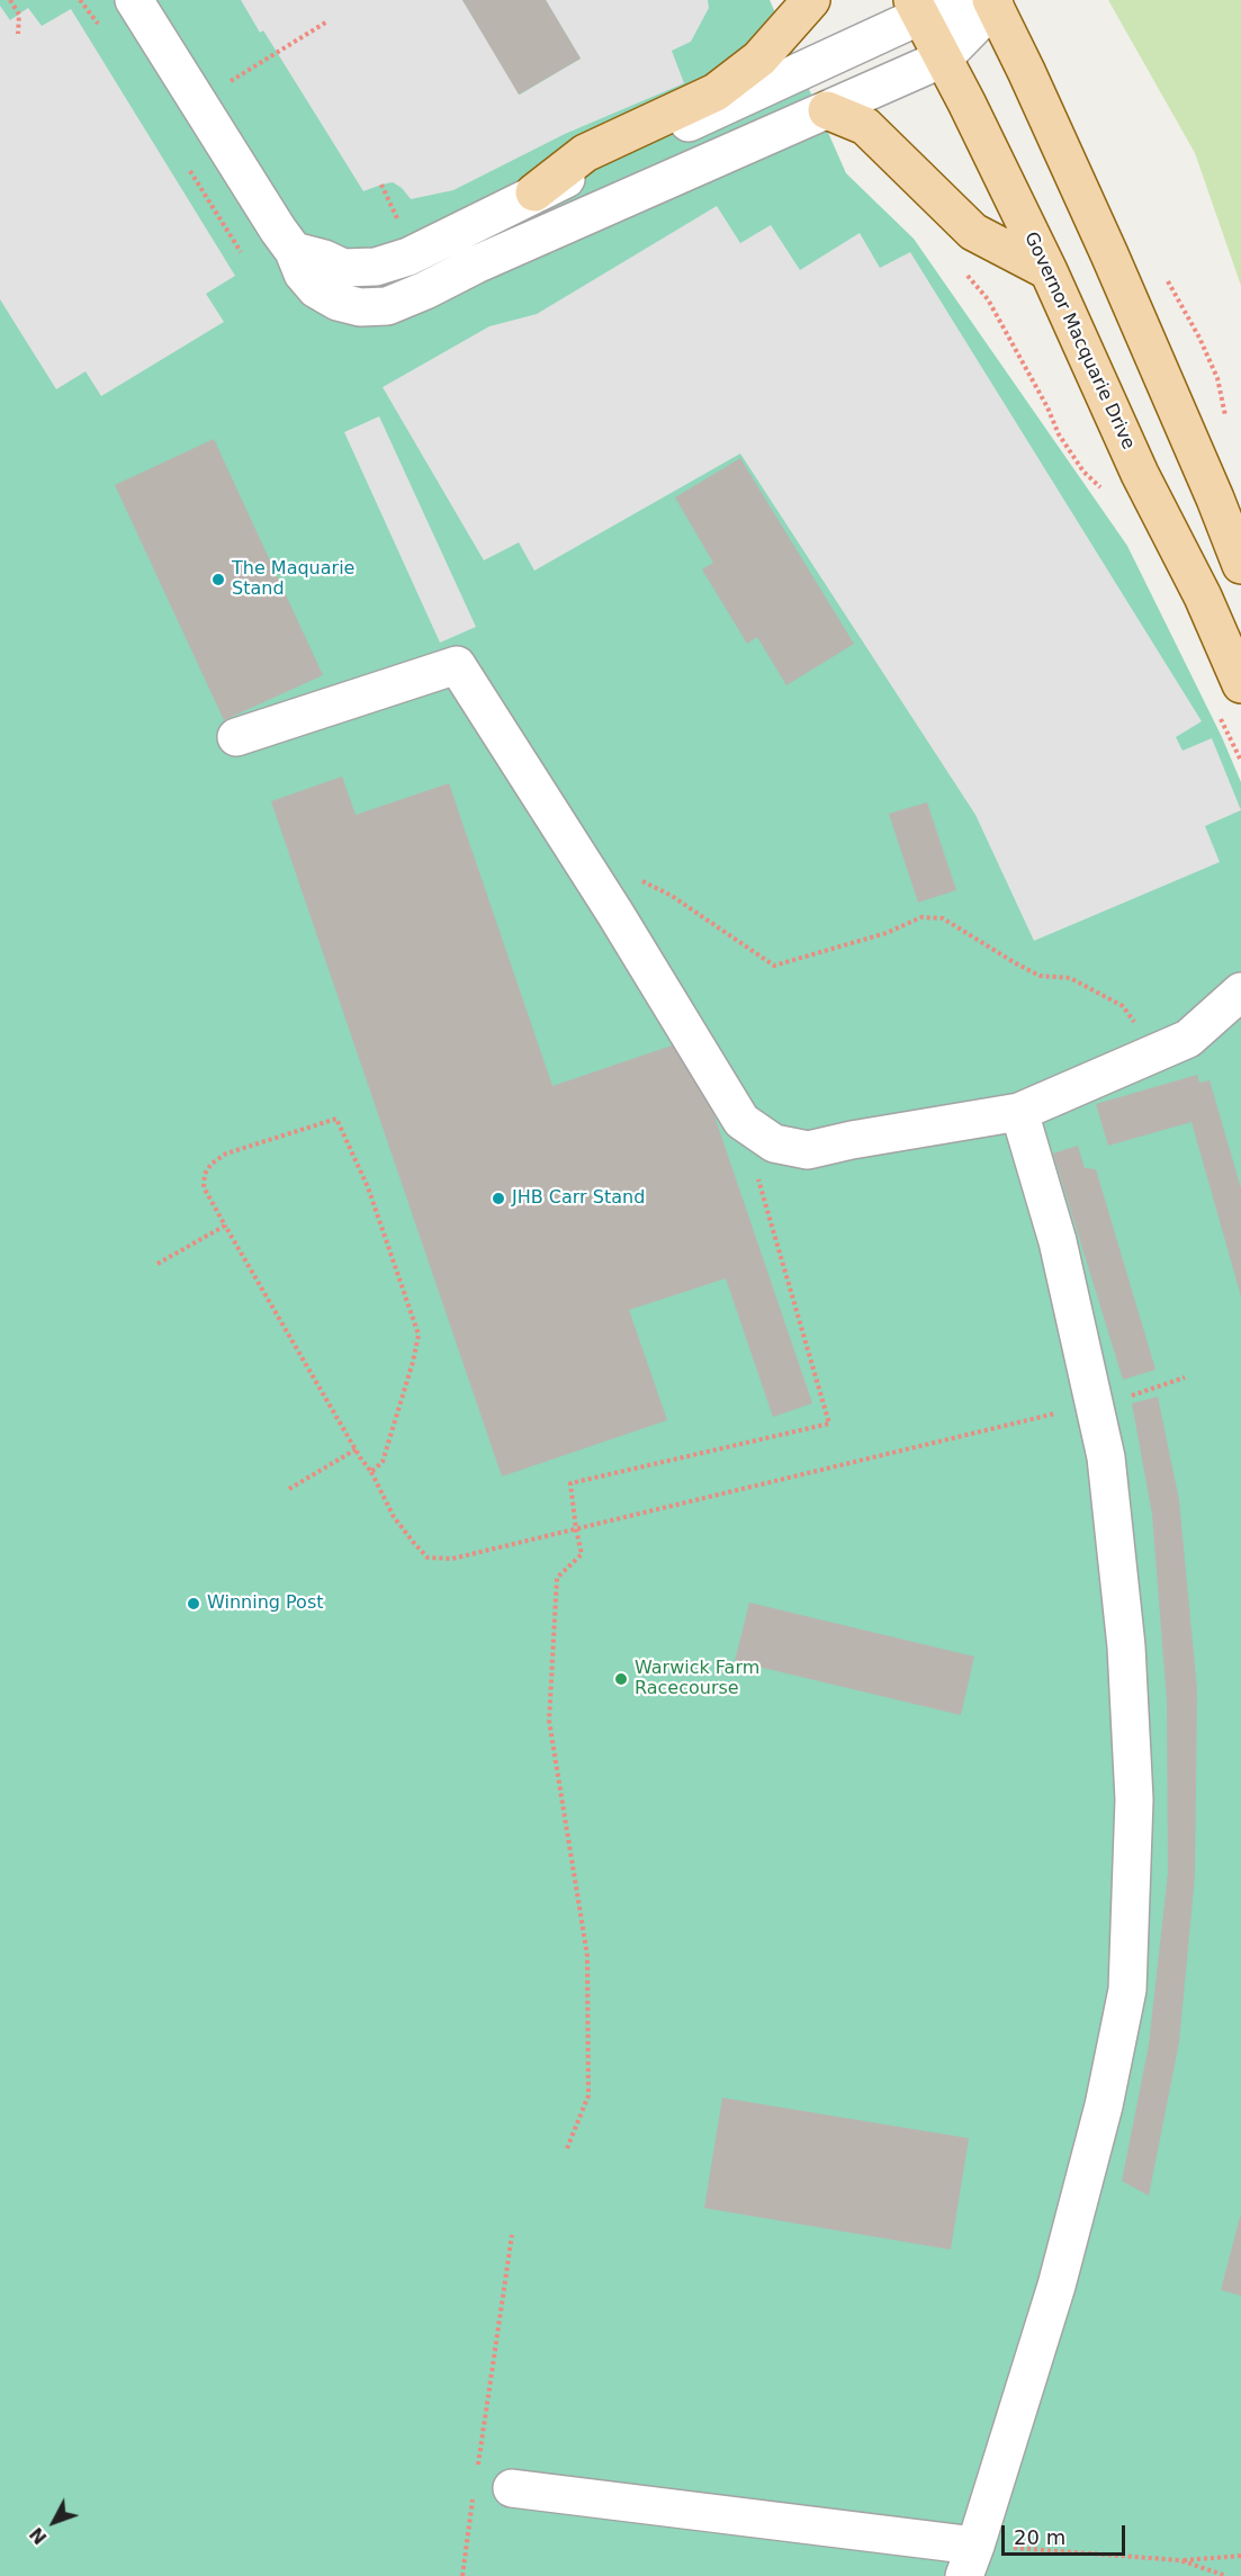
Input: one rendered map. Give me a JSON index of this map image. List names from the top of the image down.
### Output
{
  "streets": {
    "main road": ["Governor Macquarie Drive"]
  },
  "places": [
    "The Maquarie Stand",
    "JHB Carr Stand",
    "Winning Post",
    "Warwick Farm Racecourse"
  ],
  "scale_bar": "20 m",
  "north": "bottom left"
}
